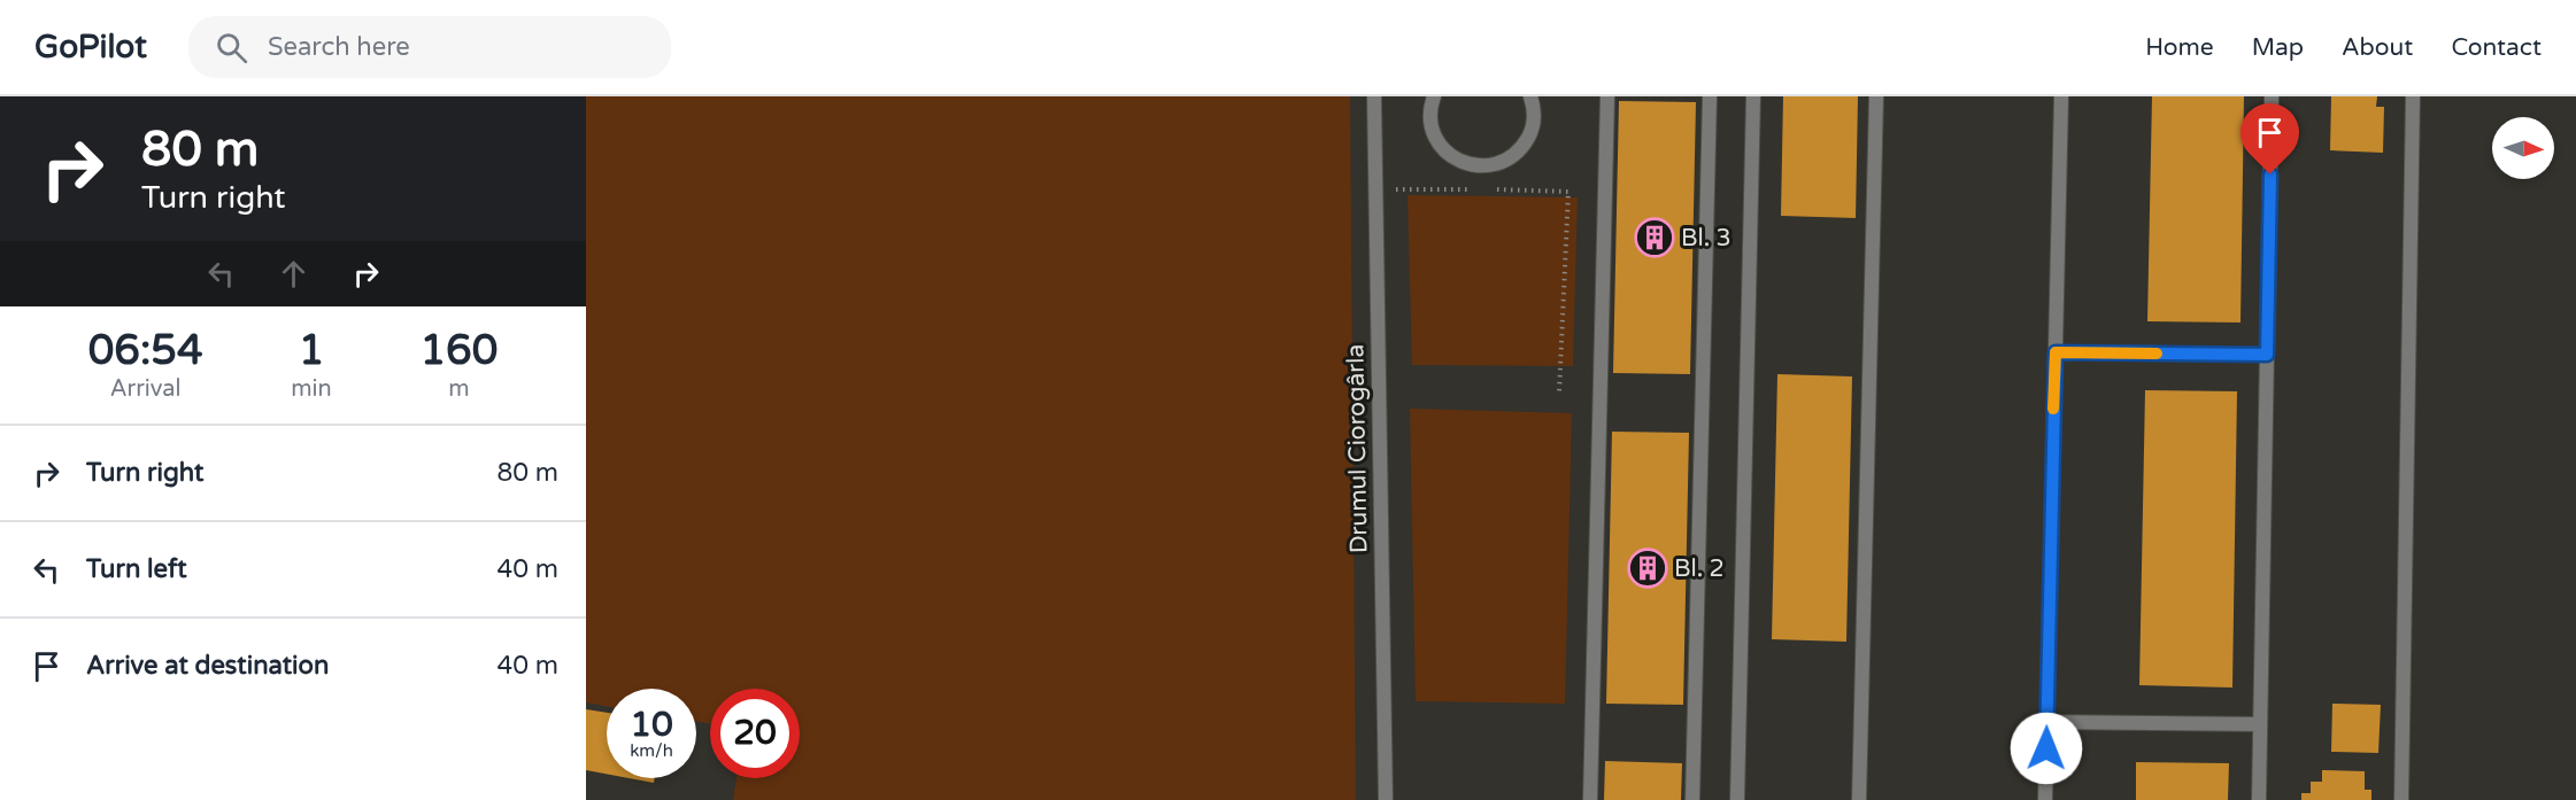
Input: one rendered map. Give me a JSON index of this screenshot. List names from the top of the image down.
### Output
{
  "streets": {
    "street": ["Drumul Ciorogârla"]
  },
  "places": {
    "building": ["Bl. 3", "Bl. 2"]
  },
  "north": "right",
  "page": {
    "header": "GoPilot",
    "search": "Search here",
    "nav": [
      "Home",
      "Map",
      "About",
      "Contact"
    ],
    "turn": ["80 m", "Turn right"],
    "eta": [
      "06:54",
      "Arrival",
      "1",
      "min",
      "160",
      "m"
    ],
    "list": [
      {
        "name": "Turn right",
        "value": "80 m"
      },
      {
        "name": "Turn left",
        "value": "40 m"
      },
      {
        "name": "Arrive at destination",
        "value": "40 m"
      }
    ],
    "speed": "10 km/h",
    "limit": "20"
  }
}
